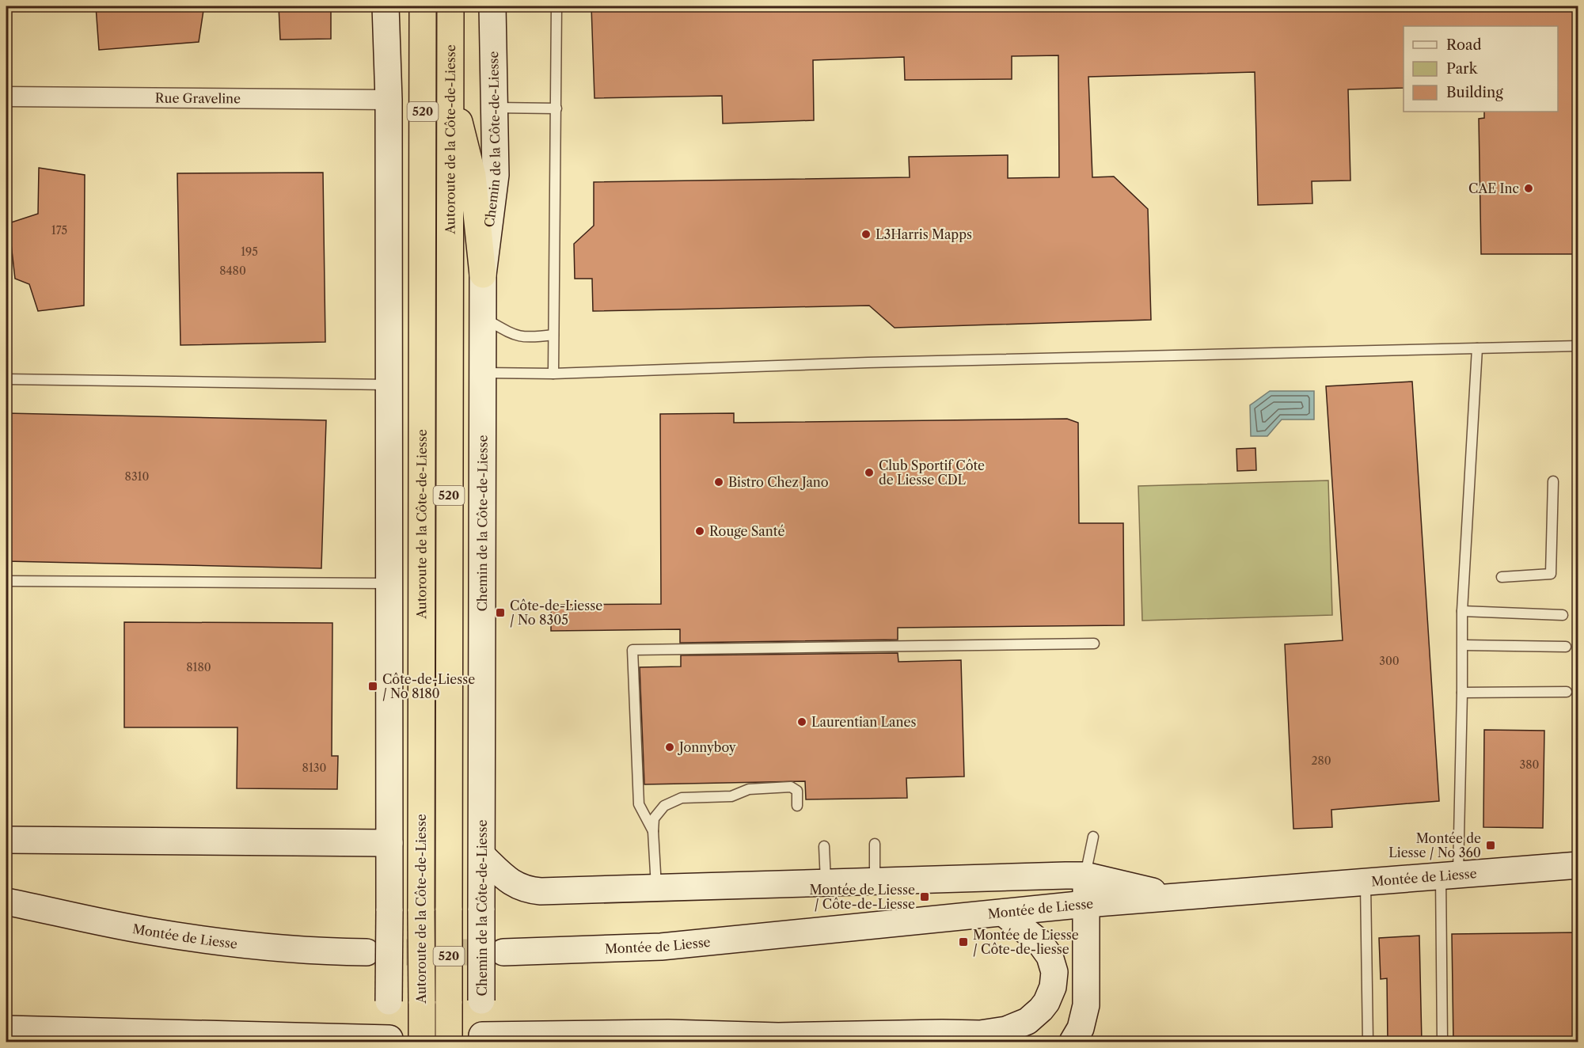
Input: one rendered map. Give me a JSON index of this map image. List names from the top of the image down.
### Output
{
  "streets": {
    "highway": ["520", "Autoroute de la Côte-de-Liesse"],
    "street": ["Rue Graveline", "Chemin de la Côte-de-Liesse", "Montée de Liesse"]
  },
  "places": {
    "other": [
      "CAE Inc",
      "L3Harris Mapps",
      "Club Sportif Côte de Liesse CDL",
      "Bistro Chez Jano",
      "Rouge Santé",
      "Laurentian Lanes",
      "Jonnyboy"
    ],
    "transit": [
      "Côte-de-Liesse / No 8305",
      "Côte-de-Liesse / No 8180",
      "Montée de Liesse / No 360",
      "Montée de Liesse / Côte-de-Liesse",
      "Montée de Liesse / Côte-de-liesse"
    ]
  },
  "house_numbers": [
    "175",
    "195",
    "8480",
    "8310",
    "300",
    "8180",
    "280",
    "380",
    "8130"
  ],
  "legend": ["Road", "Park", "Building"]
}
